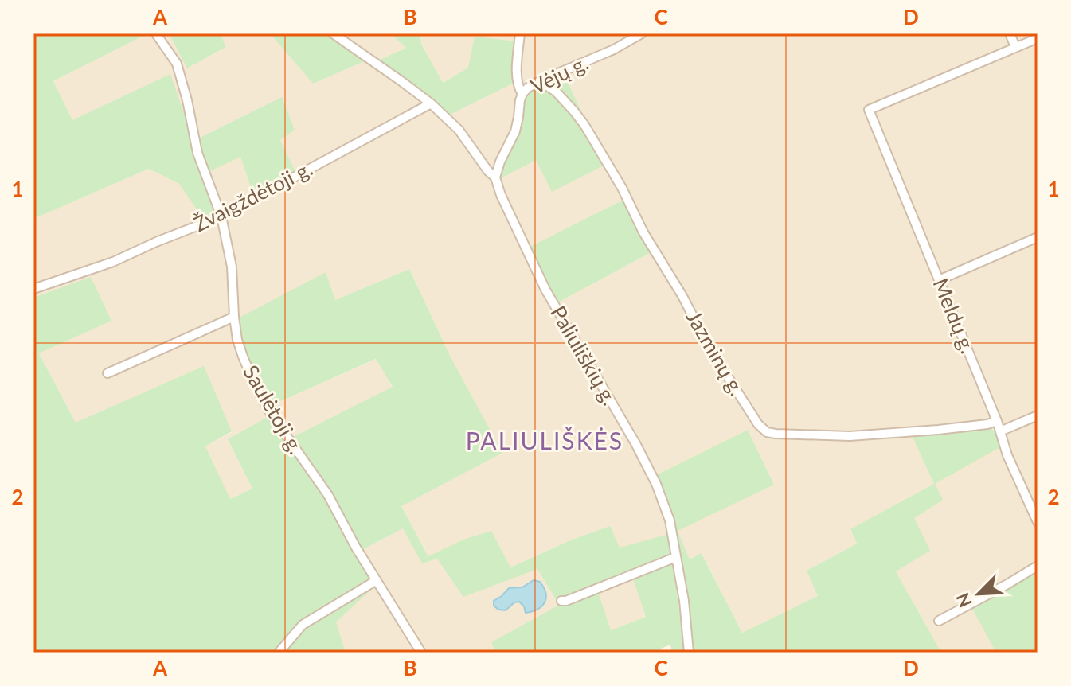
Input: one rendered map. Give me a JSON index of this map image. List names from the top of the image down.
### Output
{
  "streets": {
    "street": [
      "Vėjų g.",
      "Žvaigždėtoji g.",
      "Meldų g.",
      "Jazminų g.",
      "Paliuliškių g.",
      "Saulėtoji g."
    ]
  },
  "crossings": [
    ["Vėjų g.", "Jazminų g."],
    ["Vėjų g.", "Paliuliškių g."],
    ["Žvaigždėtoji g.", "Paliuliškių g."],
    ["Žvaigždėtoji g.", "Saulėtoji g."],
    ["Meldų g.", "Jazminų g."]
  ],
  "districts": ["PALIULIŠKĖS"],
  "north": "bottom left",
  "grid": {
    "columns": [
      "A",
      "B",
      "C",
      "D"
    ],
    "rows": ["1", "2"]
  }
}
